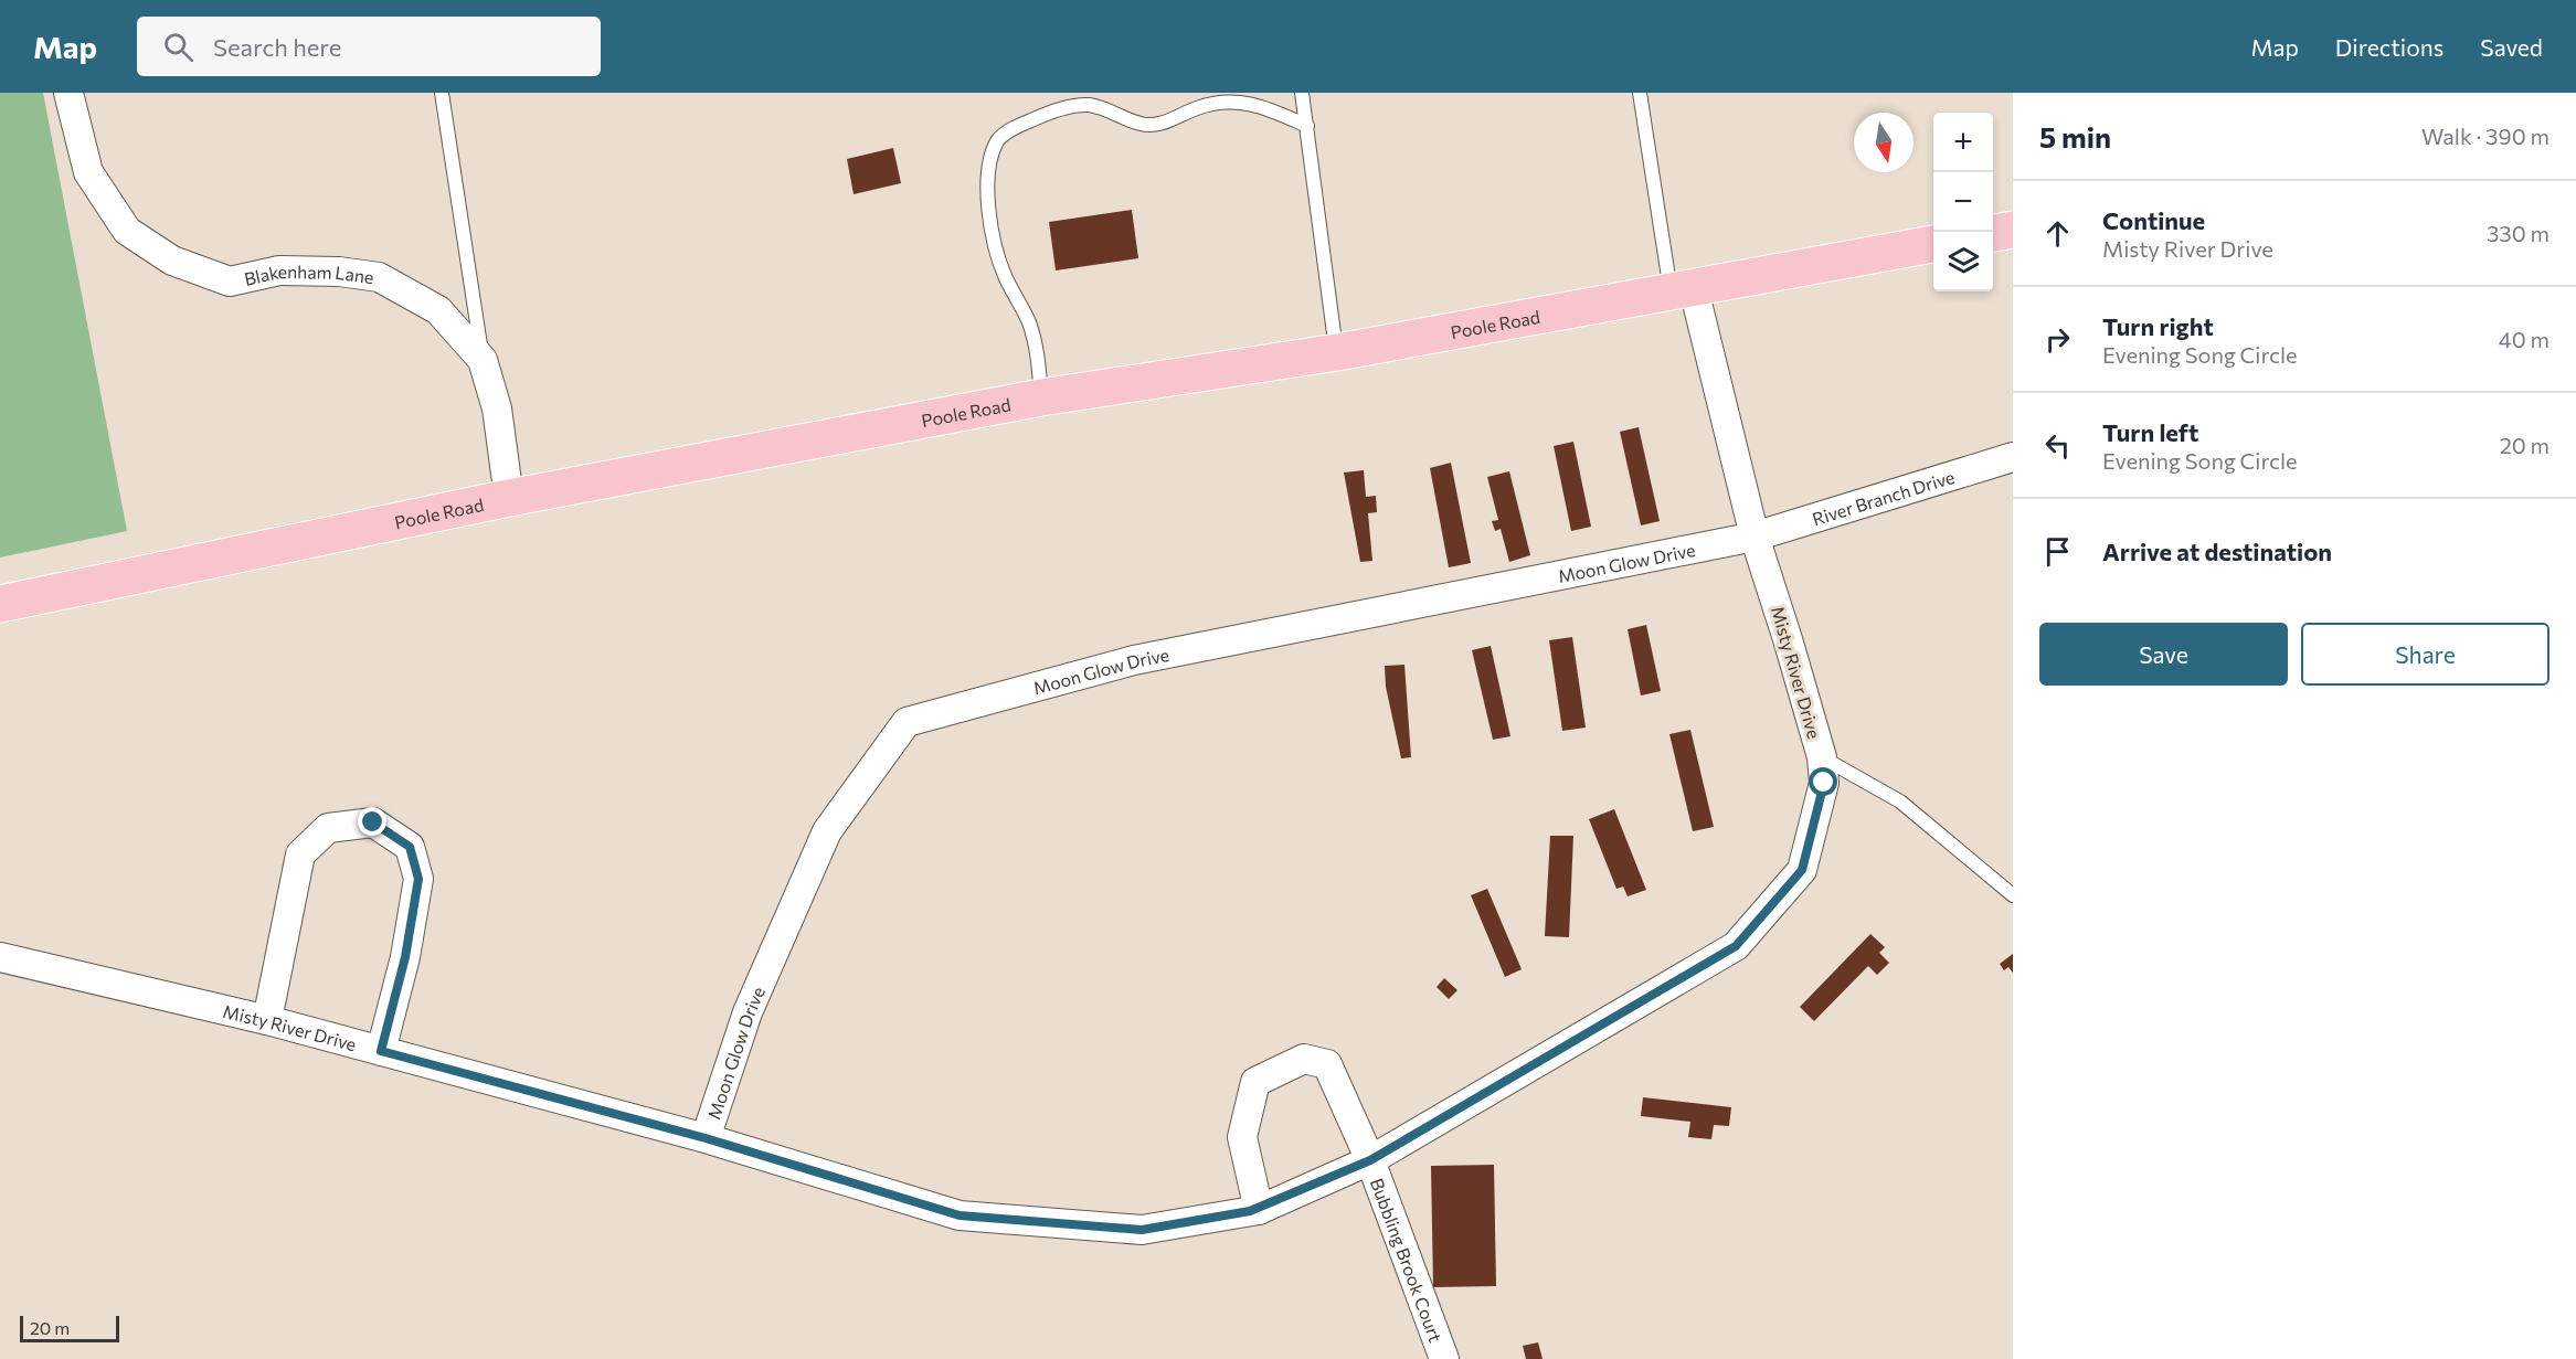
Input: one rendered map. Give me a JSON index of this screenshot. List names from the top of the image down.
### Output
{
  "streets": {
    "main road": ["Poole Road"],
    "street": [
      "Blakenham Lane",
      "River Branch Drive",
      "Moon Glow Drive",
      "Misty River Drive",
      "Bubbling Brook Court"
    ]
  },
  "crossings": [
    ["Blakenham Lane", "Poole Road"],
    ["Poole Road", "Misty River Drive"],
    ["River Branch Drive", "Moon Glow Drive"],
    ["River Branch Drive", "Misty River Drive"],
    ["Moon Glow Drive", "Misty River Drive"],
    ["Misty River Drive", "Bubbling Brook Court"]
  ],
  "scale_bar": "20 m",
  "north": "bottom",
  "page": {
    "header": "Map",
    "search": "Search here",
    "nav": ["Map", "Directions", "Saved"],
    "heading": ["5 min", "Walk · 390 m"],
    "map_buttons": ["+", "−"],
    "list": [
      ["Continue", "Misty River Drive", "330 m"],
      ["Turn right", "Evening Song Circle", "40 m"],
      ["Turn left", "Evening Song Circle", "20 m"],
      "Arrive at destination"
    ],
    "buttons": ["Save", "Share"],
    "scale": "20 m"
  }
}
